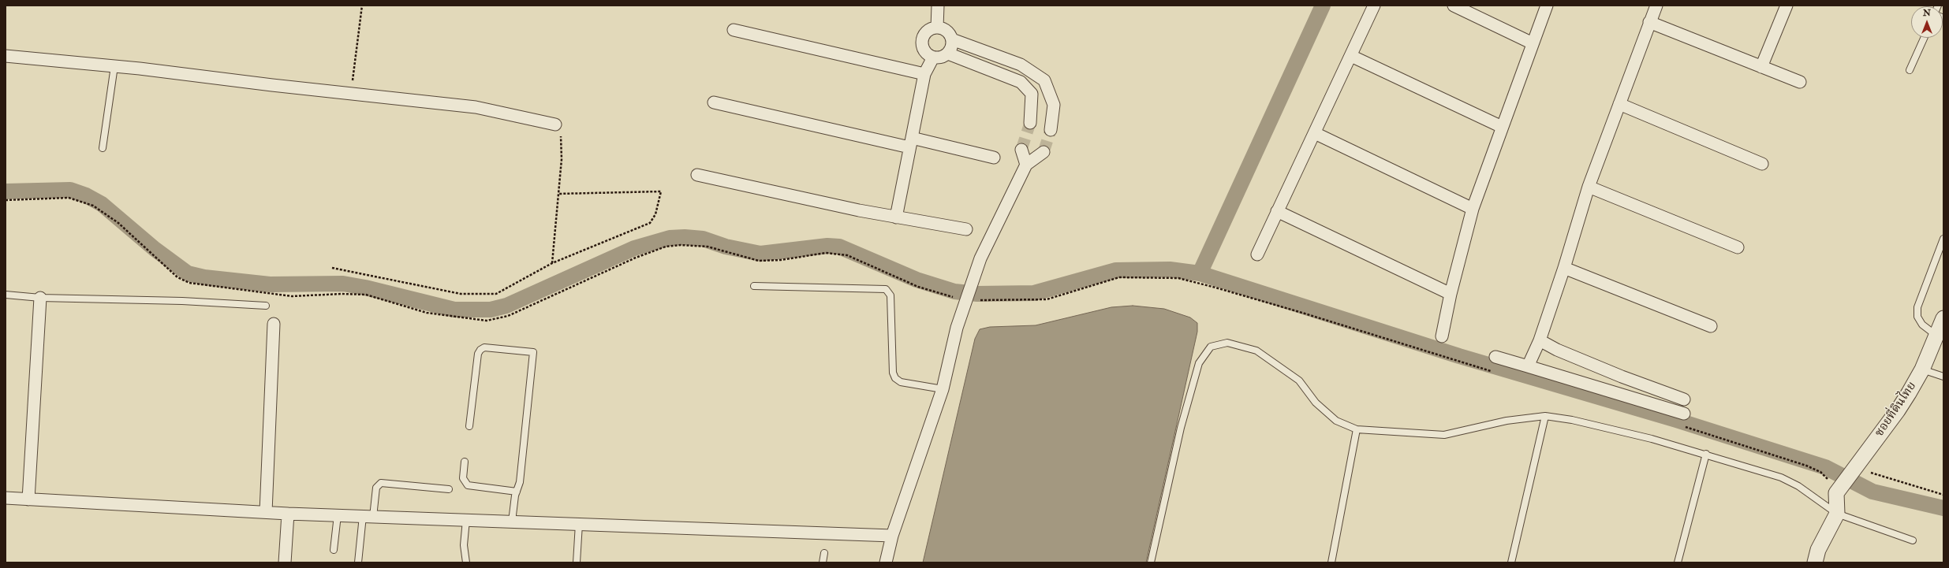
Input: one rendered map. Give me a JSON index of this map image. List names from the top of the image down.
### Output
{
  "streets": {
    "street": ["ซอยที่ดินไทย"]
  },
  "north": "top"
}
